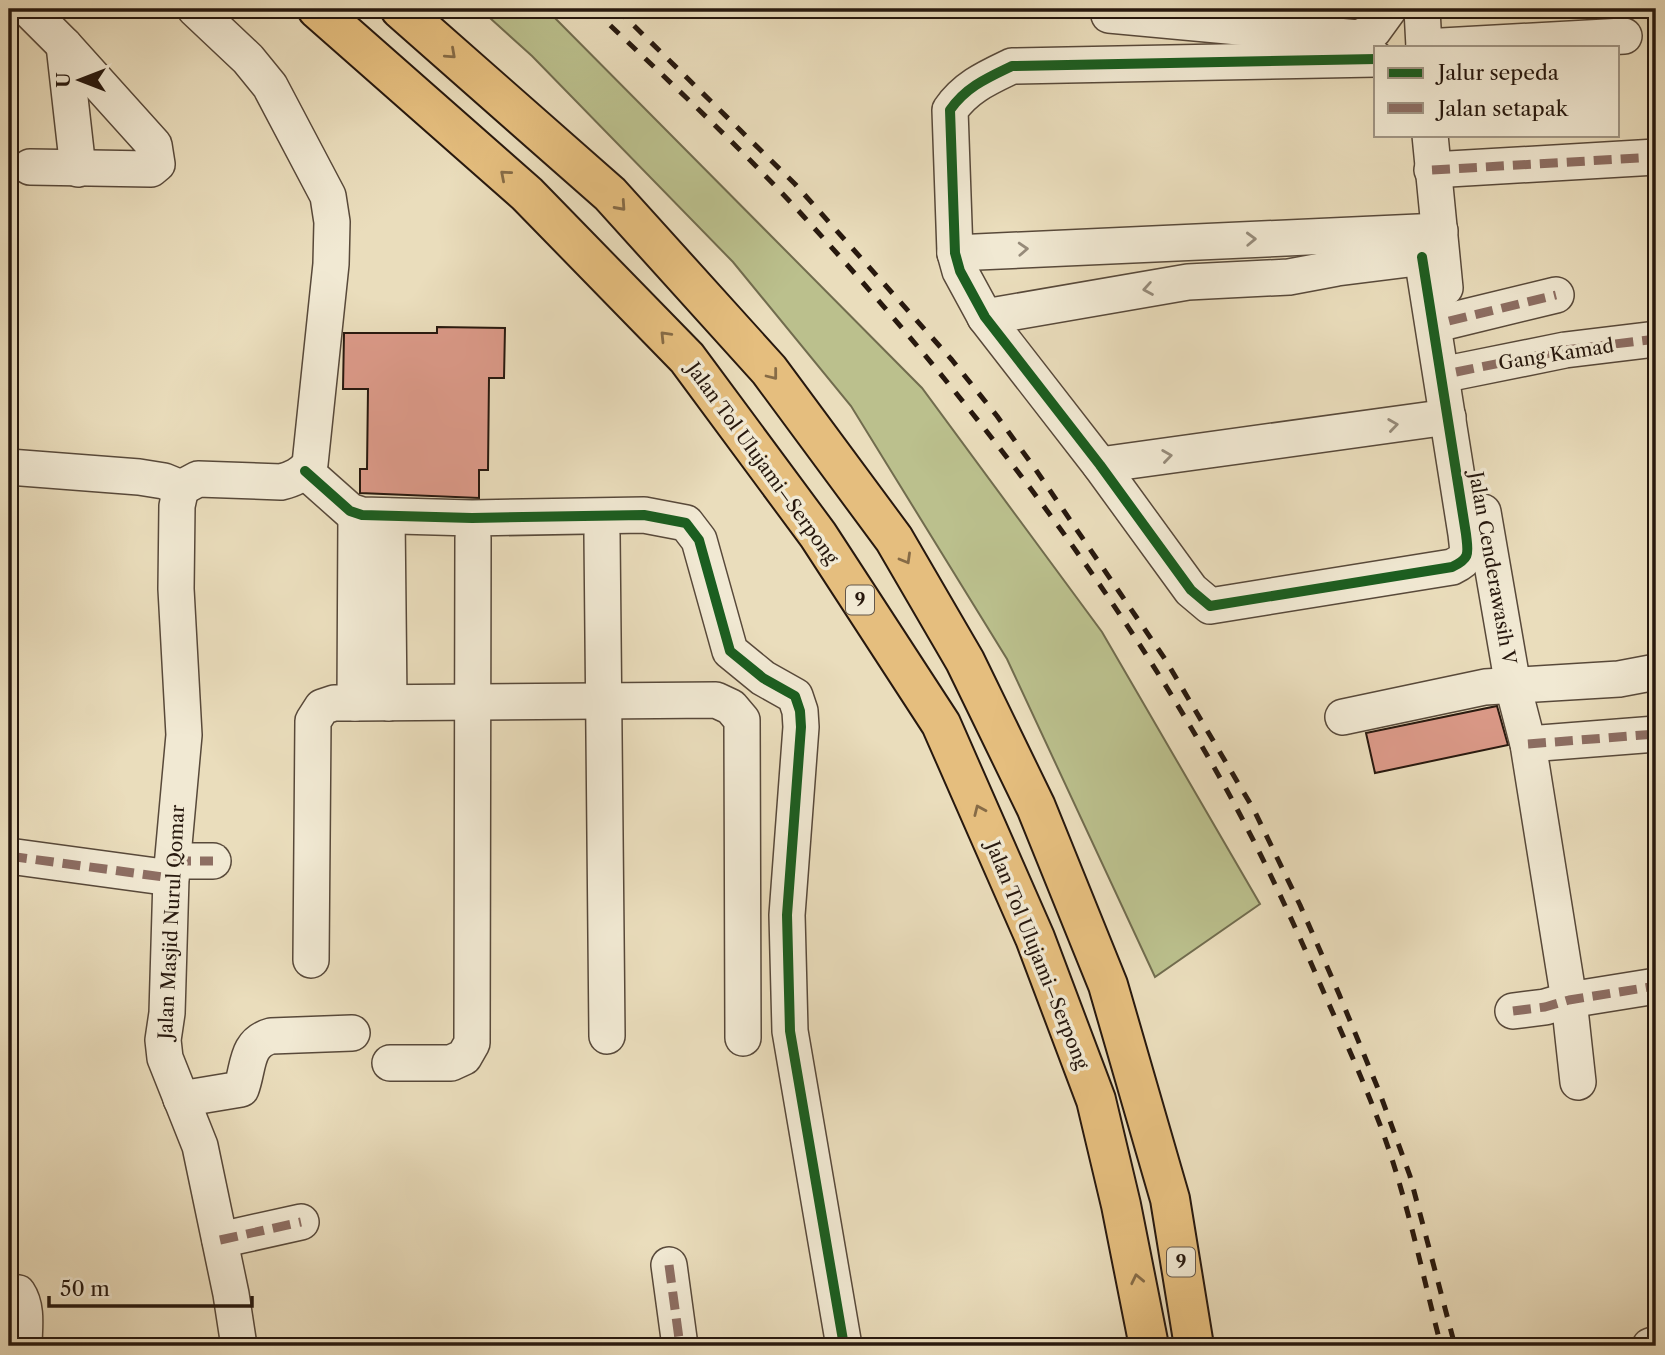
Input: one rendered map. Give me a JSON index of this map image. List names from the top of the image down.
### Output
{
  "streets": {
    "highway": ["Jalan Tol Ulujami–Serpong", "9"],
    "street": ["Gang Kamad", "Jalan Cenderawasih V", "Jalan Masjid Nurul Qomar"]
  },
  "crossings": [
    ["Gang Kamad", "Jalan Cenderawasih V"]
  ],
  "legend": ["Jalur sepeda", "Jalan setapak"],
  "scale_bar": "50 m",
  "north": "left"
}
